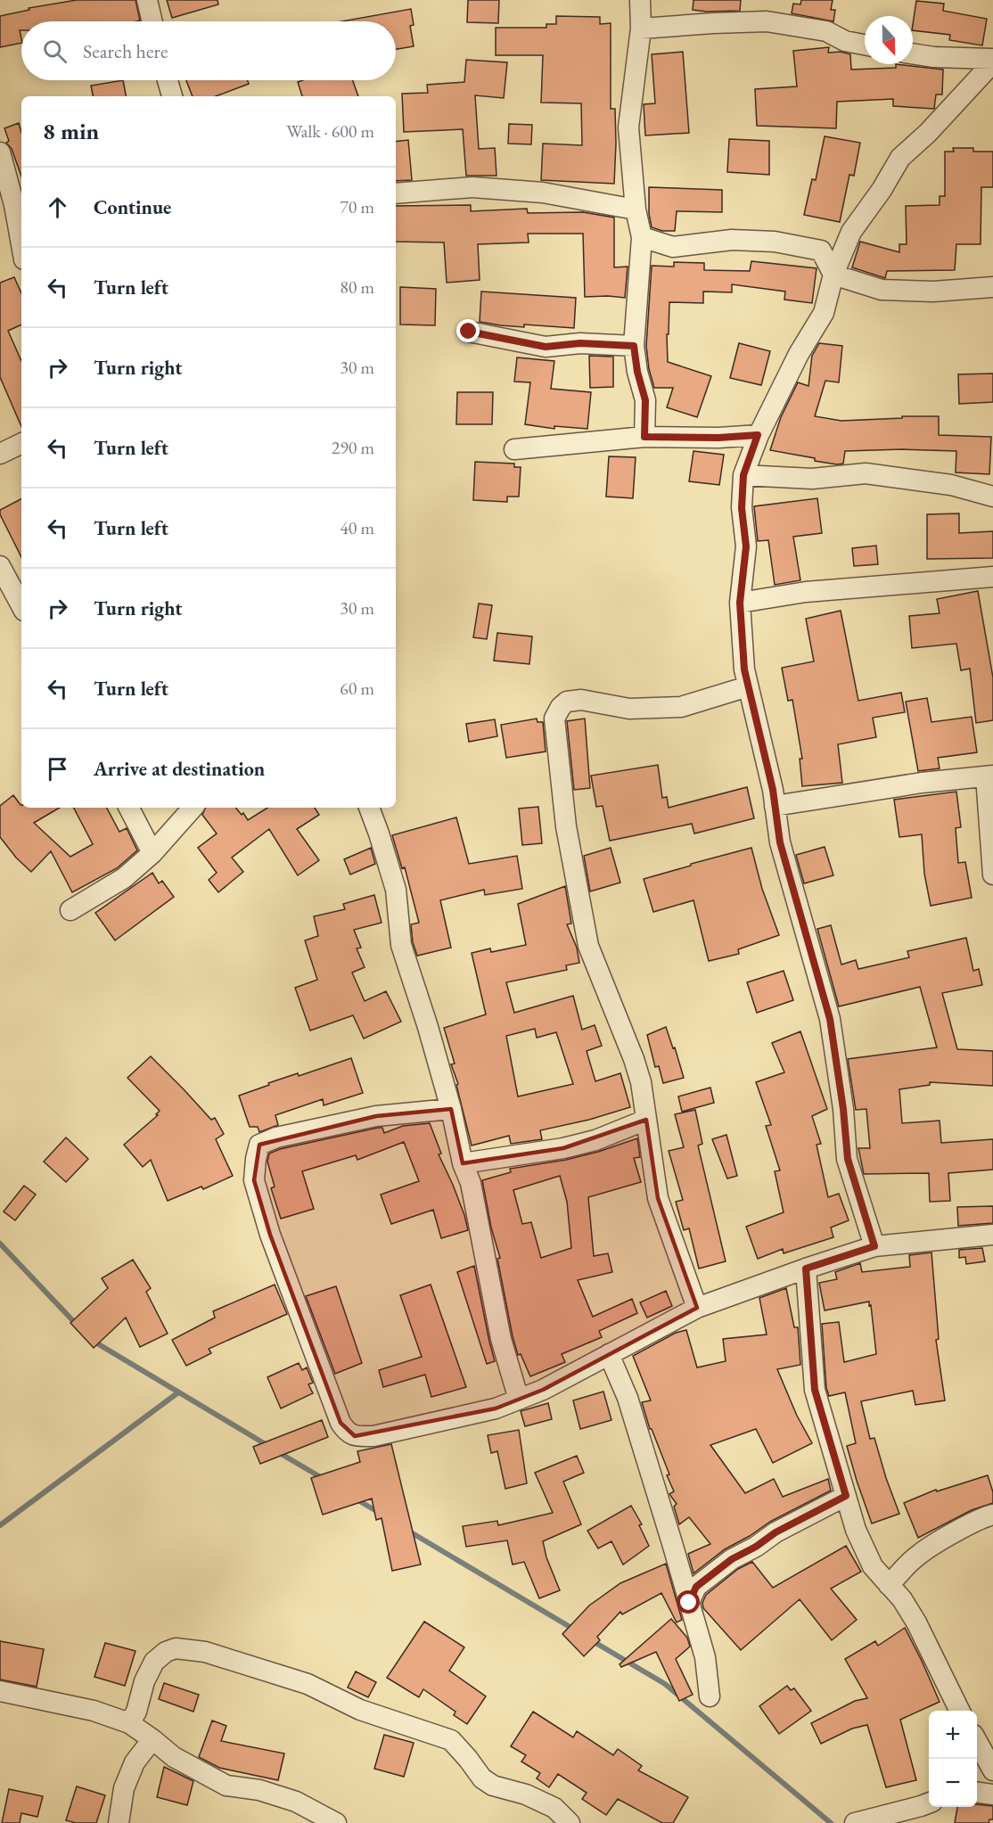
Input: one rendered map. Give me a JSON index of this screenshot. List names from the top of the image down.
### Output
{
  "north": "bottom",
  "page": {
    "search": "Search here",
    "heading": ["8 min", "Walk · 600 m"],
    "list": [
      ["Continue", "70 m"],
      ["Turn left", "80 m"],
      ["Turn right", "30 m"],
      ["Turn left", "290 m"],
      ["Turn left", "40 m"],
      ["Turn right", "30 m"],
      ["Turn left", "60 m"],
      "Arrive at destination"
    ],
    "map_buttons": ["+", "−"]
  }
}
